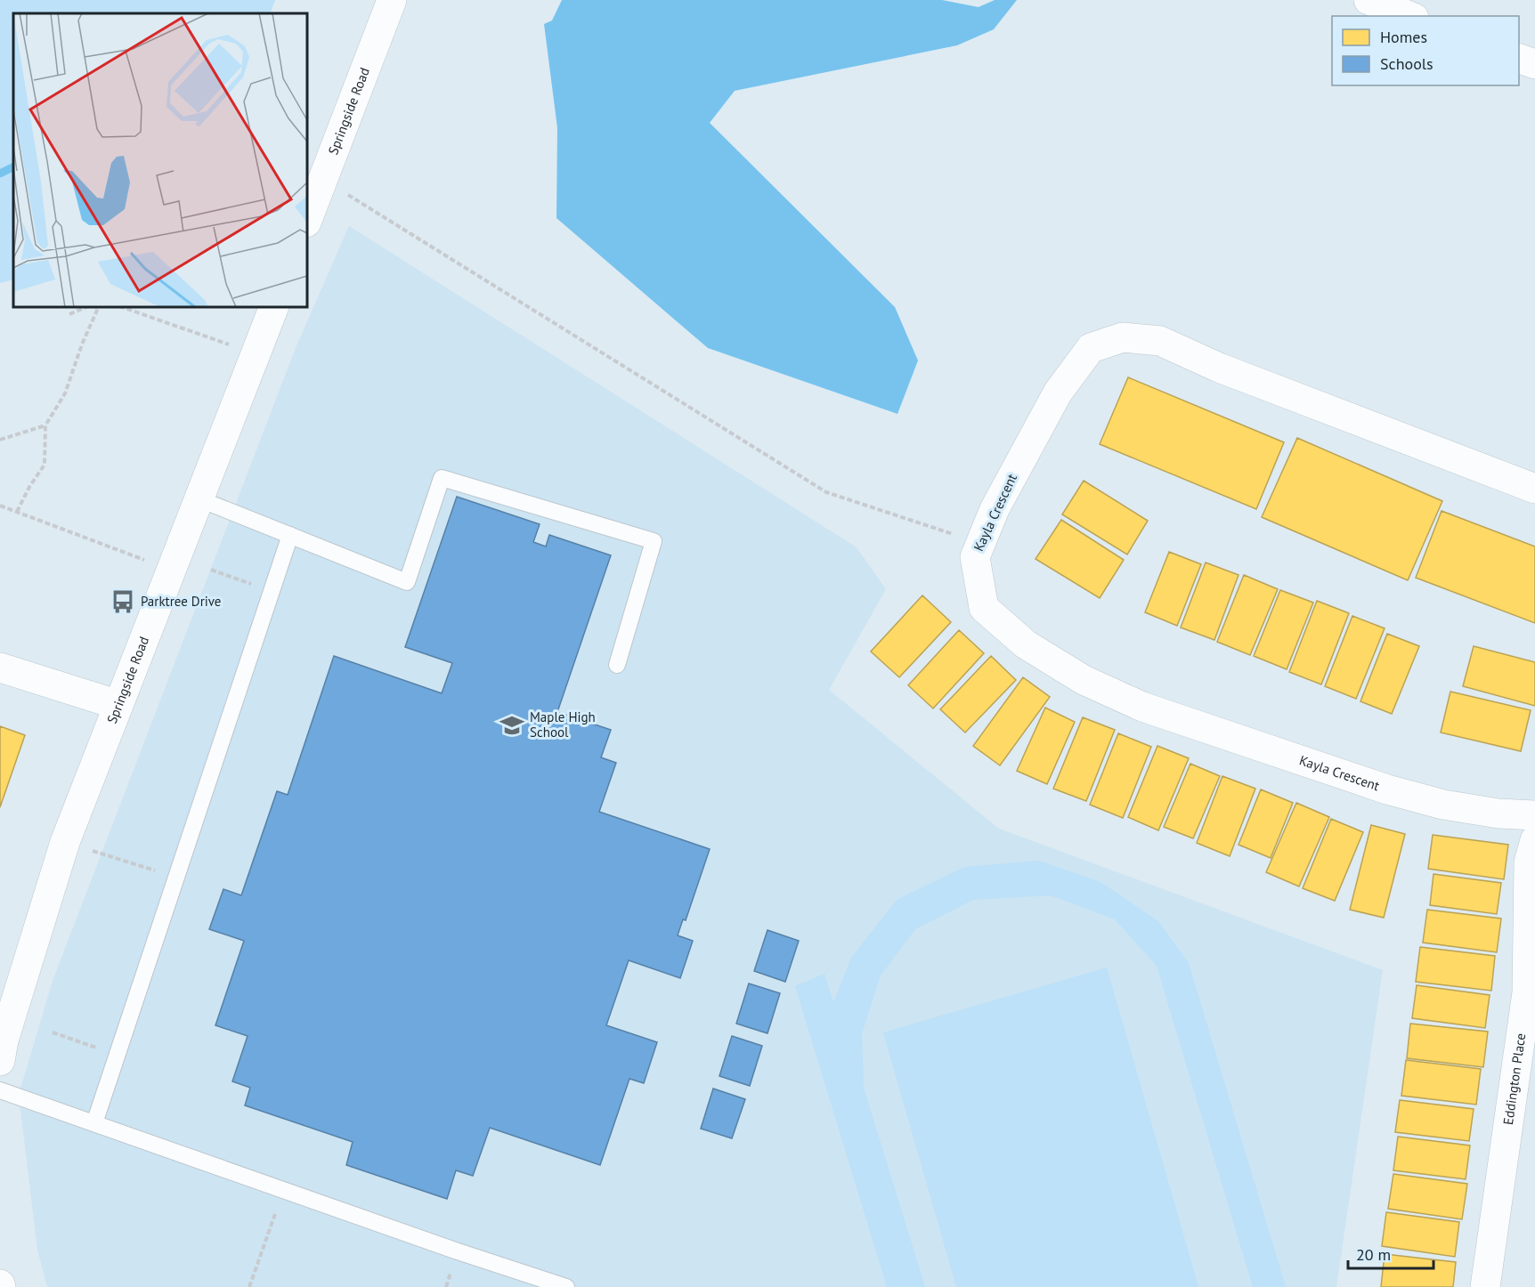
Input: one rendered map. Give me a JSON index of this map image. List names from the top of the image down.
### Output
{
  "streets": {
    "street": ["Springside Road", "Kayla Crescent", "Eddington Place"]
  },
  "places": {
    "bus stop": ["Parktree Drive"],
    "school or university": ["Maple High School"]
  },
  "legend": ["Homes", "Schools"],
  "scale_bar": "20 m"
}
